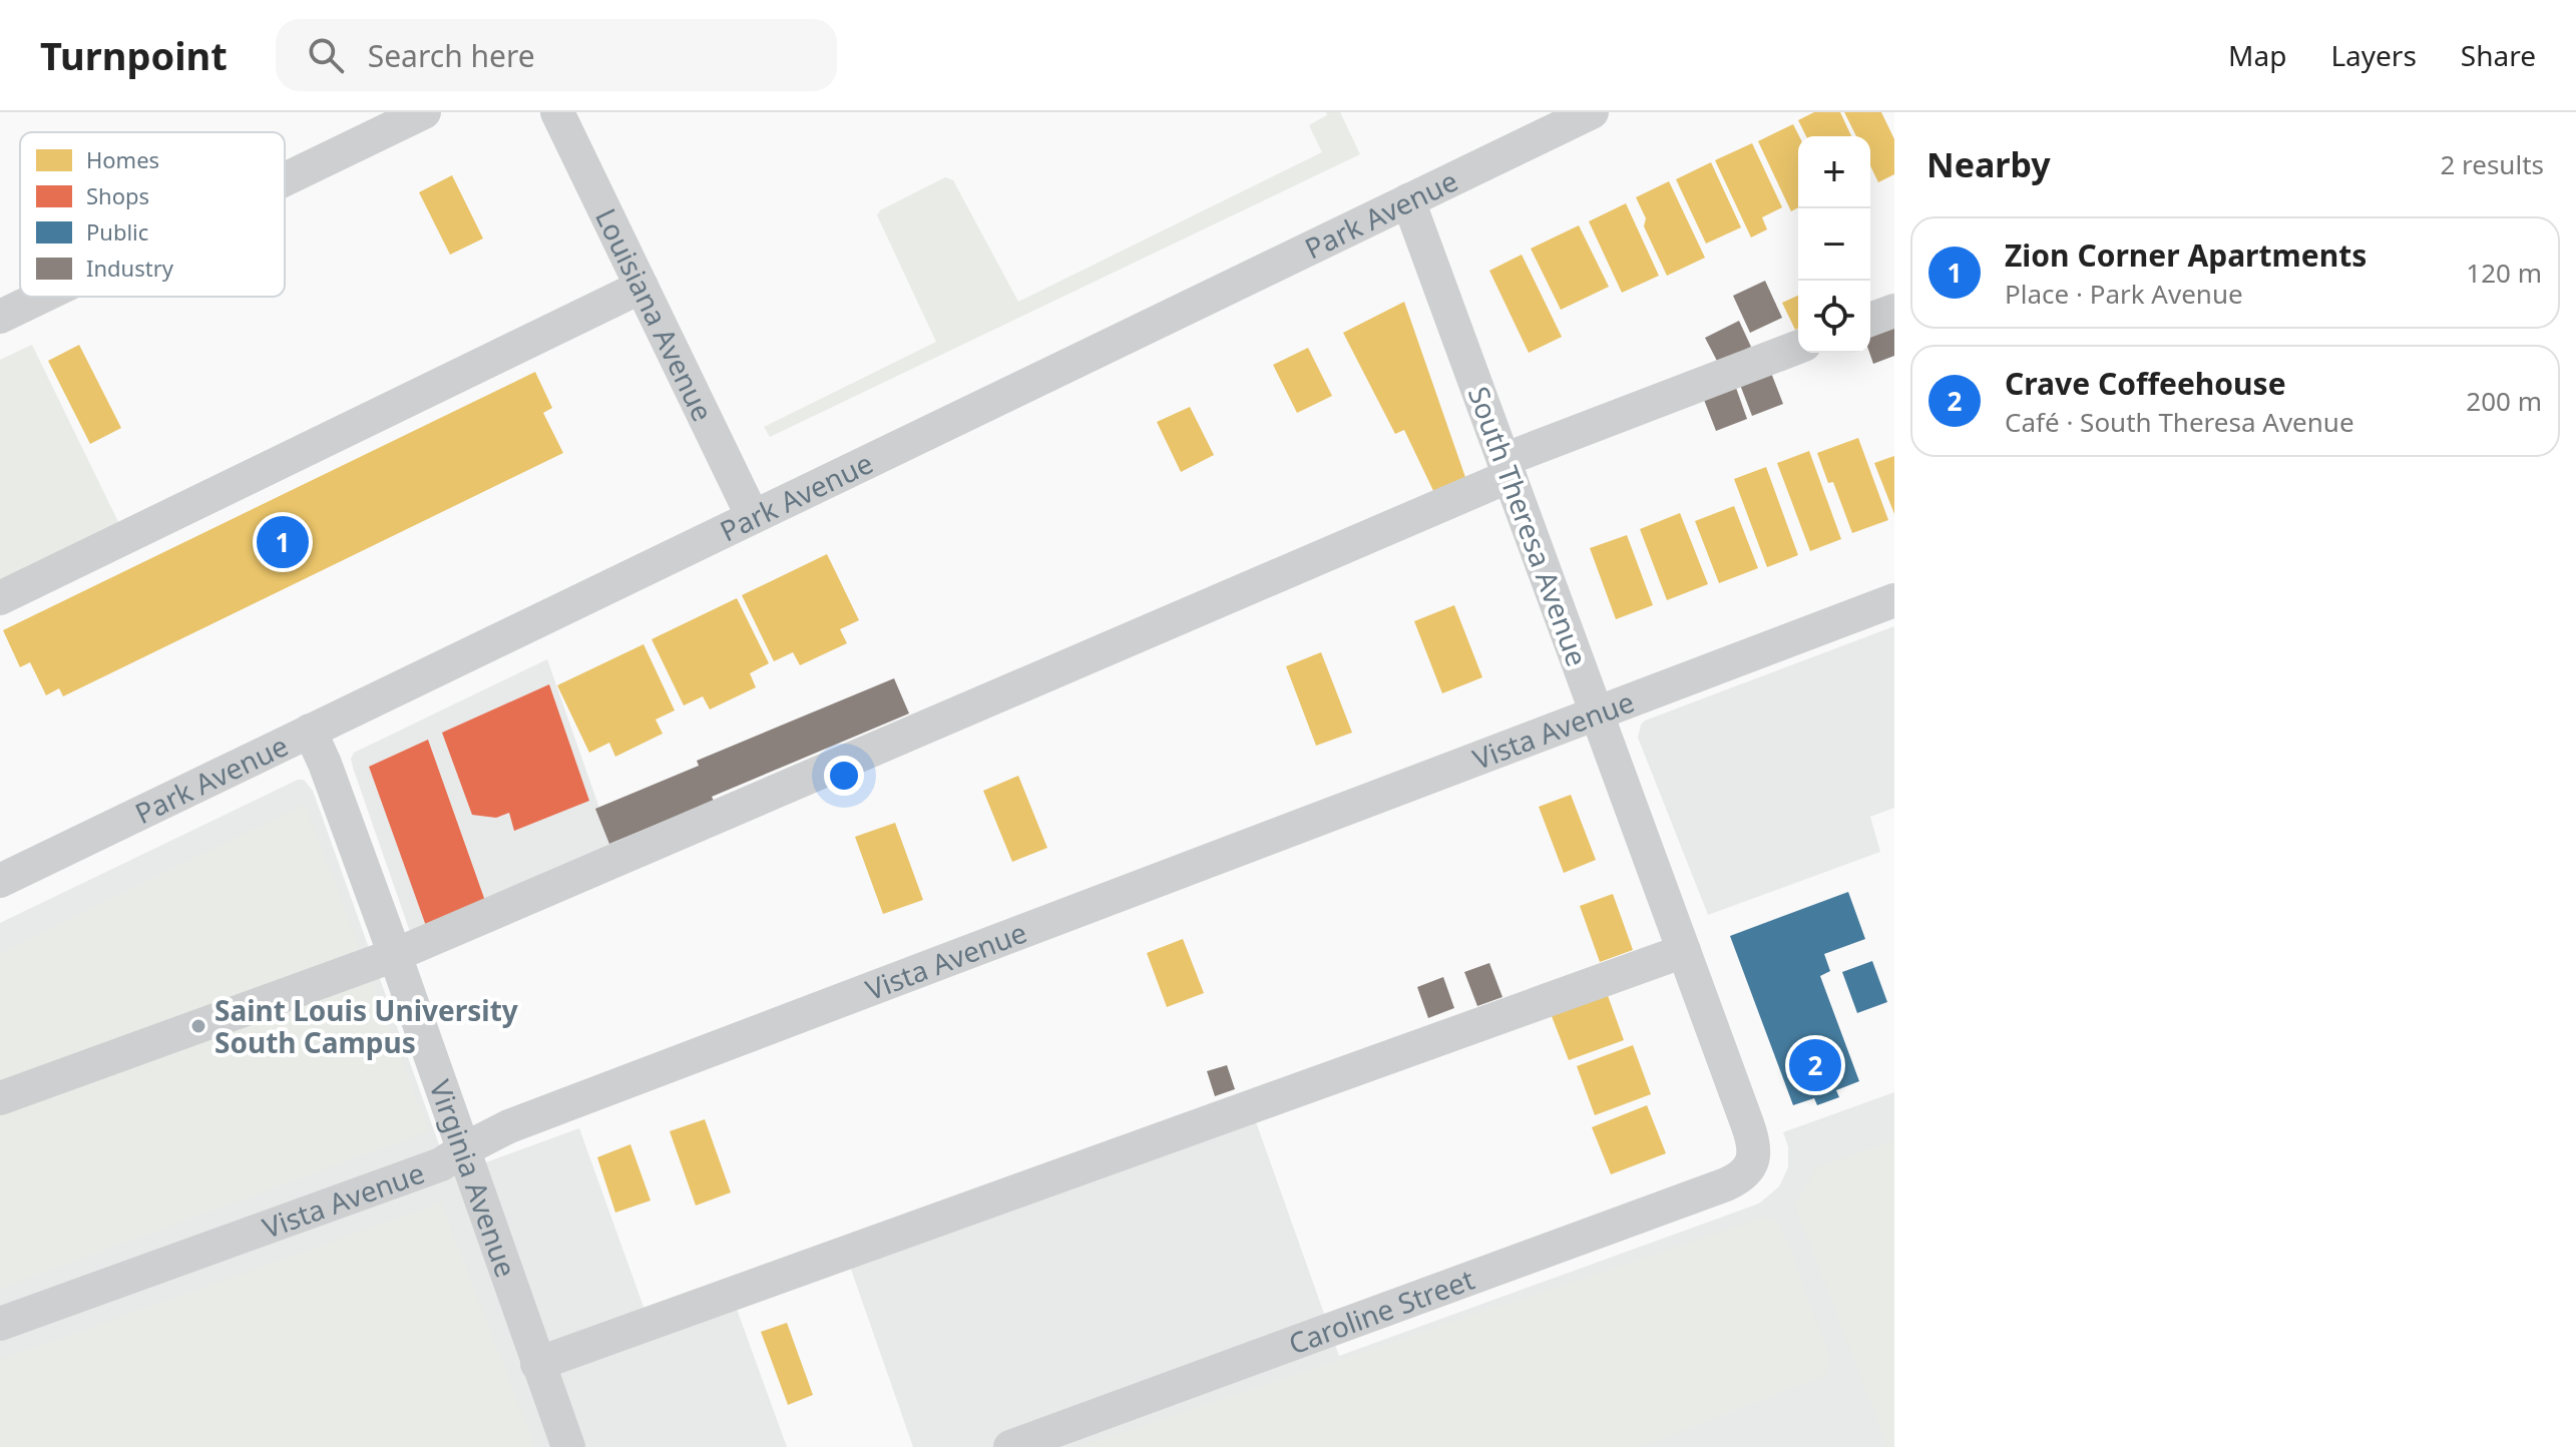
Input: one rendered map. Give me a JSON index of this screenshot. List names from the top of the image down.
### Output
{
  "streets": {
    "street": [
      "Park Avenue",
      "Louisiana Avenue",
      "South Theresa Avenue",
      "Vista Avenue",
      "Virginia Avenue",
      "Caroline Street"
    ]
  },
  "crossings": [
    ["Park Avenue", "Louisiana Avenue"],
    ["Park Avenue", "South Theresa Avenue"],
    ["Park Avenue", "Virginia Avenue"],
    ["South Theresa Avenue", "Vista Avenue"],
    ["South Theresa Avenue", "Caroline Street"],
    ["Vista Avenue", "Virginia Avenue"]
  ],
  "places": ["Saint Louis University South Campus"],
  "legend": [
    "Homes",
    "Shops",
    "Public",
    "Industry"
  ],
  "page": {
    "header": "Turnpoint",
    "search": "Search here",
    "nav": ["Map", "Layers", "Share"],
    "heading": ["Nearby", "2 results"],
    "map_buttons": ["+", "−"],
    "list": [
      {
        "mark": "1",
        "name": "Zion Corner Apartments",
        "note": "Place · Park Avenue",
        "value": "120 m"
      },
      {
        "mark": "2",
        "name": "Crave Coffeehouse",
        "note": "Café · South Theresa Avenue",
        "value": "200 m"
      }
    ],
    "pins": ["1", "2"]
  }
}
